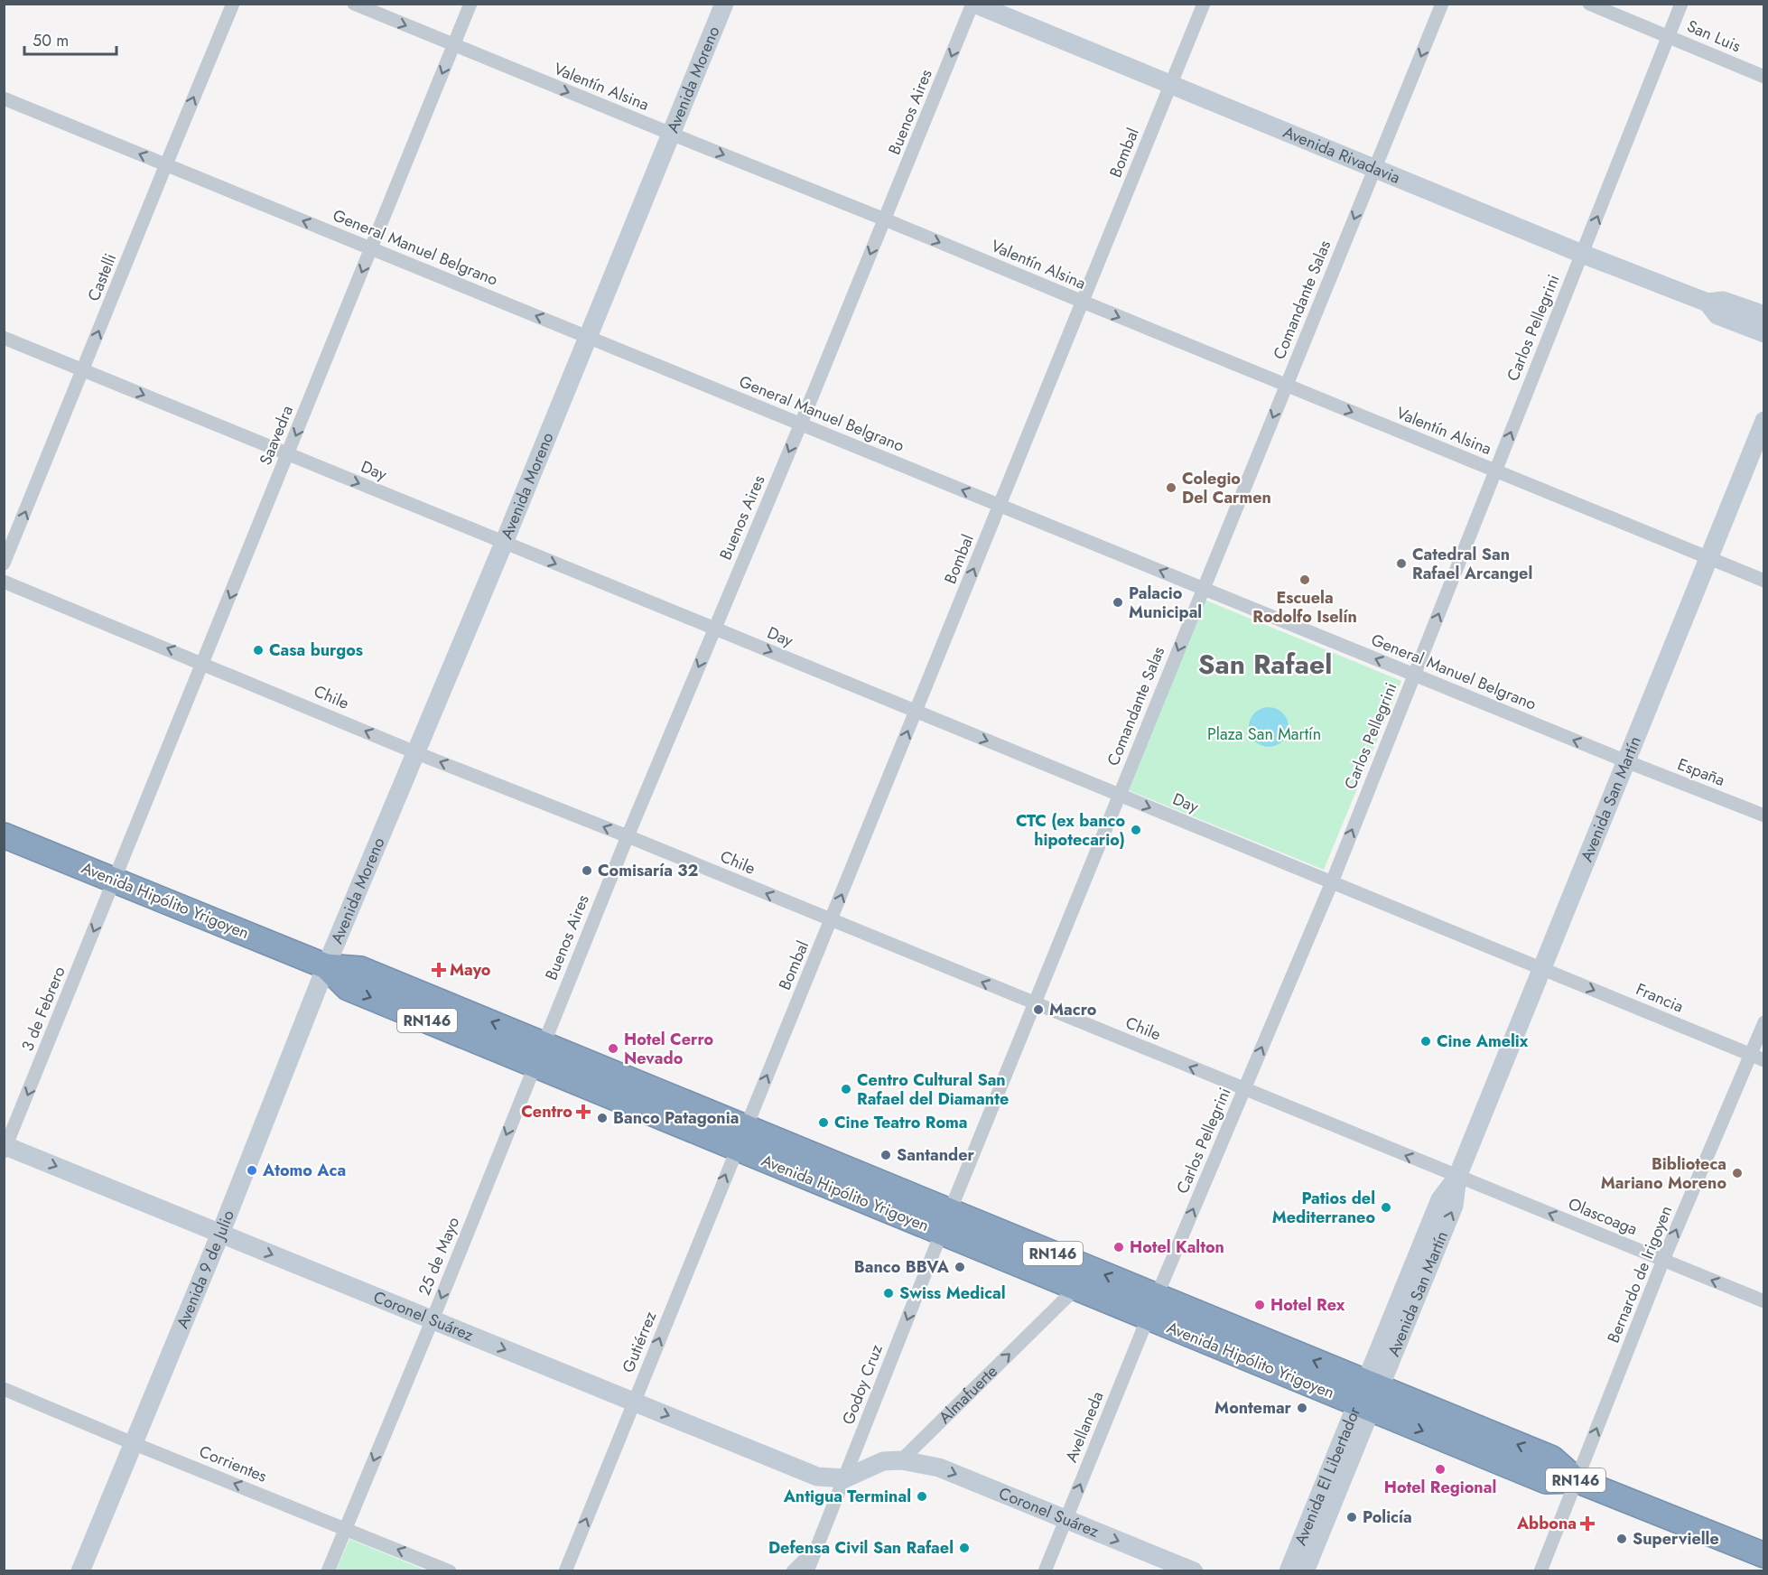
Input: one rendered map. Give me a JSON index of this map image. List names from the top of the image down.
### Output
{
  "streets": {
    "highway": ["Avenida Hipólito Yrigoyen", "RN146"],
    "street": [
      "San Luis",
      "Avenida Moreno",
      "Valentín Alsina",
      "Buenos Aires",
      "Bombal",
      "Avenida Rivadavia",
      "General Manuel Belgrano",
      "Castelli",
      "Comandante Salas",
      "Carlos Pellegrini",
      "Saavedra",
      "Day",
      "Chile",
      "España",
      "Avenida San Martín",
      "Francia",
      "3 de Febrero",
      "Olascoaga",
      "25 de Mayo",
      "Avenida 9 de Julio",
      "Bernardo de Irigoyen",
      "Coronel Suárez",
      "Gutiérrez",
      "Godoy Cruz",
      "Almafuerte",
      "Avellaneda",
      "Corrientes",
      "Avenida El Libertador"
    ]
  },
  "crossings": [
    ["San Luis", "Carlos Pellegrini"],
    ["Avenida Moreno", "Valentín Alsina"],
    ["Avenida Moreno", "General Manuel Belgrano"],
    ["Avenida Moreno", "Day"],
    ["Avenida Moreno", "Chile"],
    ["Avenida Moreno", "Avenida Hipólito Yrigoyen"],
    ["Avenida Moreno", "Avenida 9 de Julio"],
    ["Valentín Alsina", "Buenos Aires"],
    ["Valentín Alsina", "Bombal"],
    ["Valentín Alsina", "Comandante Salas"],
    ["Valentín Alsina", "Carlos Pellegrini"],
    ["Valentín Alsina", "Saavedra"],
    ["Valentín Alsina", "Avenida San Martín"],
    ["Buenos Aires", "Avenida Rivadavia"],
    ["Buenos Aires", "General Manuel Belgrano"],
    ["Buenos Aires", "Day"],
    ["Buenos Aires", "Chile"],
    ["Buenos Aires", "Avenida Hipólito Yrigoyen"],
    ["Buenos Aires", "25 de Mayo"],
    ["Bombal", "Avenida Rivadavia"],
    ["Bombal", "General Manuel Belgrano"],
    ["Bombal", "Day"],
    ["Bombal", "Chile"],
    ["Bombal", "Avenida Hipólito Yrigoyen"],
    ["Bombal", "Gutiérrez"],
    ["Avenida Rivadavia", "Comandante Salas"],
    ["Avenida Rivadavia", "Carlos Pellegrini"],
    ["General Manuel Belgrano", "Castelli"],
    ["General Manuel Belgrano", "Comandante Salas"],
    ["General Manuel Belgrano", "Carlos Pellegrini"],
    ["General Manuel Belgrano", "Saavedra"],
    ["General Manuel Belgrano", "España"],
    ["General Manuel Belgrano", "Avenida San Martín"],
    ["Castelli", "Day"],
    ["Comandante Salas", "Day"],
    ["Comandante Salas", "Chile"],
    ["Comandante Salas", "Avenida Hipólito Yrigoyen"],
    ["Comandante Salas", "Godoy Cruz"],
    ["Carlos Pellegrini", "Day"],
    ["Carlos Pellegrini", "Chile"],
    ["Carlos Pellegrini", "Avenida Hipólito Yrigoyen"],
    ["Carlos Pellegrini", "Avellaneda"],
    ["Saavedra", "Day"],
    ["Saavedra", "Chile"],
    ["Saavedra", "Avenida Hipólito Yrigoyen"],
    ["Saavedra", "3 de Febrero"],
    ["Day", "Avenida San Martín"],
    ["Day", "Francia"],
    ["Chile", "Avenida San Martín"],
    ["Chile", "Olascoaga"],
    ["España", "Avenida San Martín"],
    ["Avenida San Martín", "Avenida Hipólito Yrigoyen"],
    ["Avenida San Martín", "Francia"],
    ["Avenida San Martín", "RN146"],
    ["Avenida San Martín", "Olascoaga"],
    ["Avenida San Martín", "Avenida El Libertador"],
    ["Avenida Hipólito Yrigoyen", "3 de Febrero"],
    ["Avenida Hipólito Yrigoyen", "RN146"],
    ["Avenida Hipólito Yrigoyen", "25 de Mayo"],
    ["Avenida Hipólito Yrigoyen", "Avenida 9 de Julio"],
    ["Avenida Hipólito Yrigoyen", "Gutiérrez"],
    ["Avenida Hipólito Yrigoyen", "Godoy Cruz"],
    ["Avenida Hipólito Yrigoyen", "Almafuerte"],
    ["Avenida Hipólito Yrigoyen", "Avellaneda"],
    ["Avenida Hipólito Yrigoyen", "Avenida El Libertador"],
    ["Francia", "Bernardo de Irigoyen"],
    ["3 de Febrero", "Coronel Suárez"],
    ["RN146", "Bernardo de Irigoyen"],
    ["RN146", "Avenida El Libertador"],
    ["Olascoaga", "Bernardo de Irigoyen"],
    ["25 de Mayo", "Coronel Suárez"],
    ["25 de Mayo", "Corrientes"],
    ["Avenida 9 de Julio", "Coronel Suárez"],
    ["Avenida 9 de Julio", "Corrientes"],
    ["Coronel Suárez", "Gutiérrez"],
    ["Coronel Suárez", "Godoy Cruz"],
    ["Coronel Suárez", "Almafuerte"],
    ["Coronel Suárez", "Avellaneda"]
  ],
  "one_way": [
    "Valentín Alsina",
    "Buenos Aires",
    "Bombal",
    "General Manuel Belgrano",
    "Castelli",
    "Comandante Salas",
    "Carlos Pellegrini",
    "Saavedra",
    "Day",
    "Chile",
    "Francia",
    "3 de Febrero",
    "Olascoaga",
    "25 de Mayo",
    "Bernardo de Irigoyen",
    "Coronel Suárez",
    "Gutiérrez",
    "Godoy Cruz",
    "Almafuerte",
    "Avellaneda",
    "Corrientes"
  ],
  "districts": ["San Rafael"],
  "parks": ["Plaza San Martín"],
  "places": {
    "other": [
      "Colegio Del Carmen",
      "Catedral San Rafael Arcangel",
      "Escuela Rodolfo Iselín",
      "Palacio Municipal",
      "Casa burgos",
      "CTC (ex banco hipotecario)",
      "Comisaría 32",
      "Macro",
      "Cine Amelix",
      "Hotel Cerro Nevado",
      "Centro Cultural San Rafael del Diamante",
      "Banco Patagonia",
      "Cine Teatro Roma",
      "Santander",
      "Atomo Aca",
      "Biblioteca Mariano Moreno",
      "Patios del Mediterraneo",
      "Hotel Kalton",
      "Banco BBVA",
      "Swiss Medical",
      "Hotel Rex",
      "Montemar",
      "Hotel Regional",
      "Antigua Terminal",
      "Policía",
      "Supervielle",
      "Defensa Civil San Rafael"
    ],
    "health": ["Mayo", "Centro", "Abbona"]
  },
  "scale_bar": "50 m"
}
